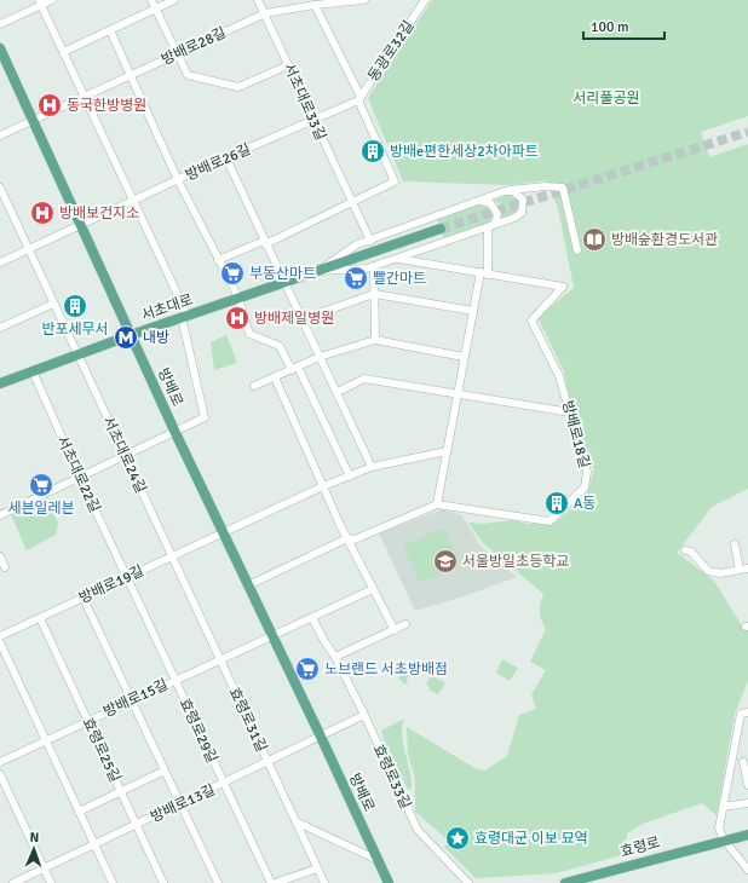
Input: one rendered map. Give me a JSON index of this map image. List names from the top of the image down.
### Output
{
  "streets": {
    "main road": ["서초대로", "방배로", "효령로"],
    "street": [
      "방배로28길",
      "동광로32길",
      "서초대로33길",
      "방배로26길",
      "방배로18길",
      "서초대로24길",
      "서초대로22길",
      "방배로19길",
      "방배로15길",
      "효령로31길",
      "효령로29길",
      "효령로25길",
      "효령로33길",
      "방배로13길"
    ]
  },
  "crossings": [
    ["방배로28길", "서초대로33길"],
    ["방배로28길", "방배로"],
    ["동광로32길", "방배로26길"],
    ["서초대로33길", "방배로26길"],
    ["서초대로33길", "서초대로"],
    ["방배로26길", "방배로"],
    ["방배로26길", "서초대로24길"],
    ["서초대로", "방배로"],
    ["서초대로", "서초대로24길"],
    ["서초대로", "서초대로22길"],
    ["방배로", "방배로19길"],
    ["방배로", "방배로15길"],
    ["방배로", "방배로13길"],
    ["서초대로24길", "방배로19길"],
    ["서초대로24길", "효령로31길"],
    ["서초대로22길", "방배로19길"],
    ["서초대로22길", "효령로29길"],
    ["방배로19길", "효령로31길"],
    ["방배로19길", "효령로29길"],
    ["방배로19길", "효령로25길"],
    ["방배로15길", "효령로31길"],
    ["방배로15길", "효령로29길"],
    ["방배로15길", "효령로25길"],
    ["방배로15길", "효령로33길"],
    ["효령로31길", "방배로13길"],
    ["효령로29길", "방배로13길"],
    ["효령로25길", "방배로13길"]
  ],
  "parks": ["서리풀공원"],
  "places": {
    "hospital": ["동국한방병원", "방배보건지소", "방배제일병원"],
    "building": ["방배e편한세상2차아파트", "반포세무서", "A동"],
    "library": ["방배숲환경도서관"],
    "supermarket": [
      "부동산마트",
      "빨간마트",
      "세븐일레븐",
      "노브랜드 서초방배점"
    ],
    "metro station": ["내방"],
    "school or university": ["서울방일초등학교"],
    "place": ["효령대군 이보 묘역"]
  },
  "scale_bar": "100 m",
  "north": "top"
}
